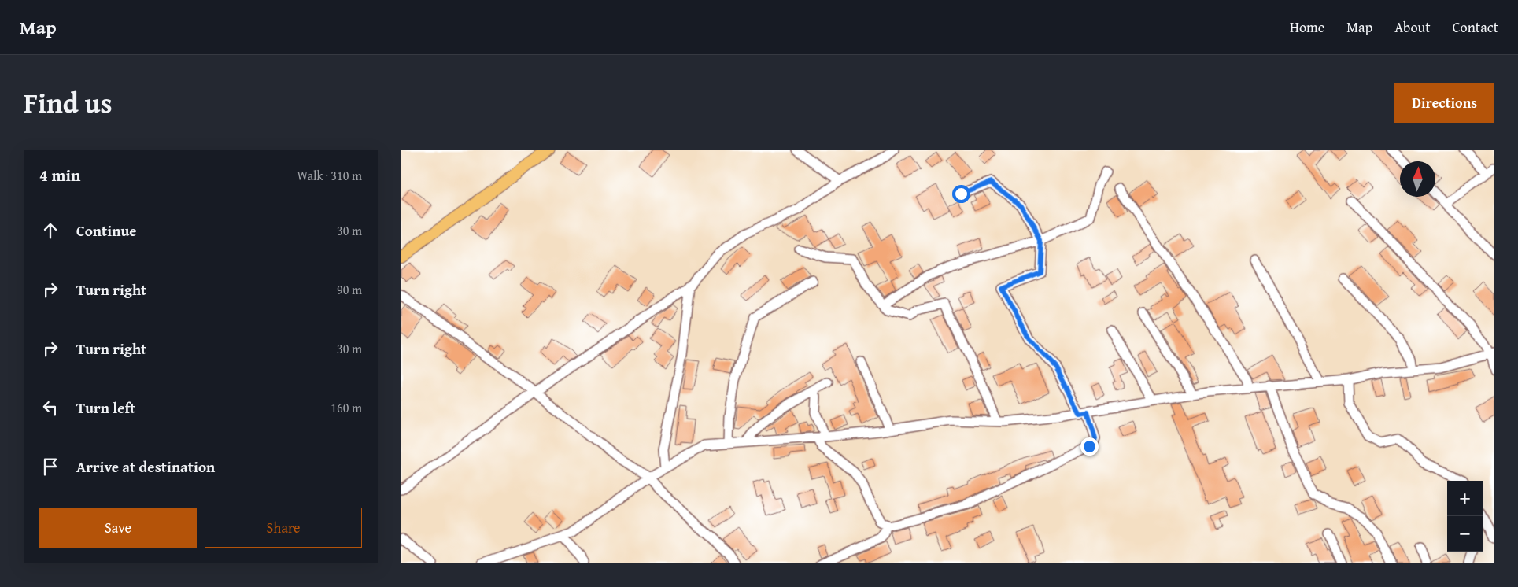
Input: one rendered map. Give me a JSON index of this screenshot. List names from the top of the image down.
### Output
{
  "north": "top",
  "page": {
    "header": "Map",
    "nav": [
      "Home",
      "Map",
      "About",
      "Contact"
    ],
    "title": "Find us",
    "buttons": [
      "Directions",
      ["Save", "Share"]
    ],
    "heading": ["4 min", "Walk · 310 m"],
    "list": [
      ["Continue", "30 m"],
      ["Turn right", "90 m"],
      ["Turn right", "30 m"],
      ["Turn left", "160 m"],
      "Arrive at destination"
    ],
    "map_buttons": ["+", "−"]
  }
}
